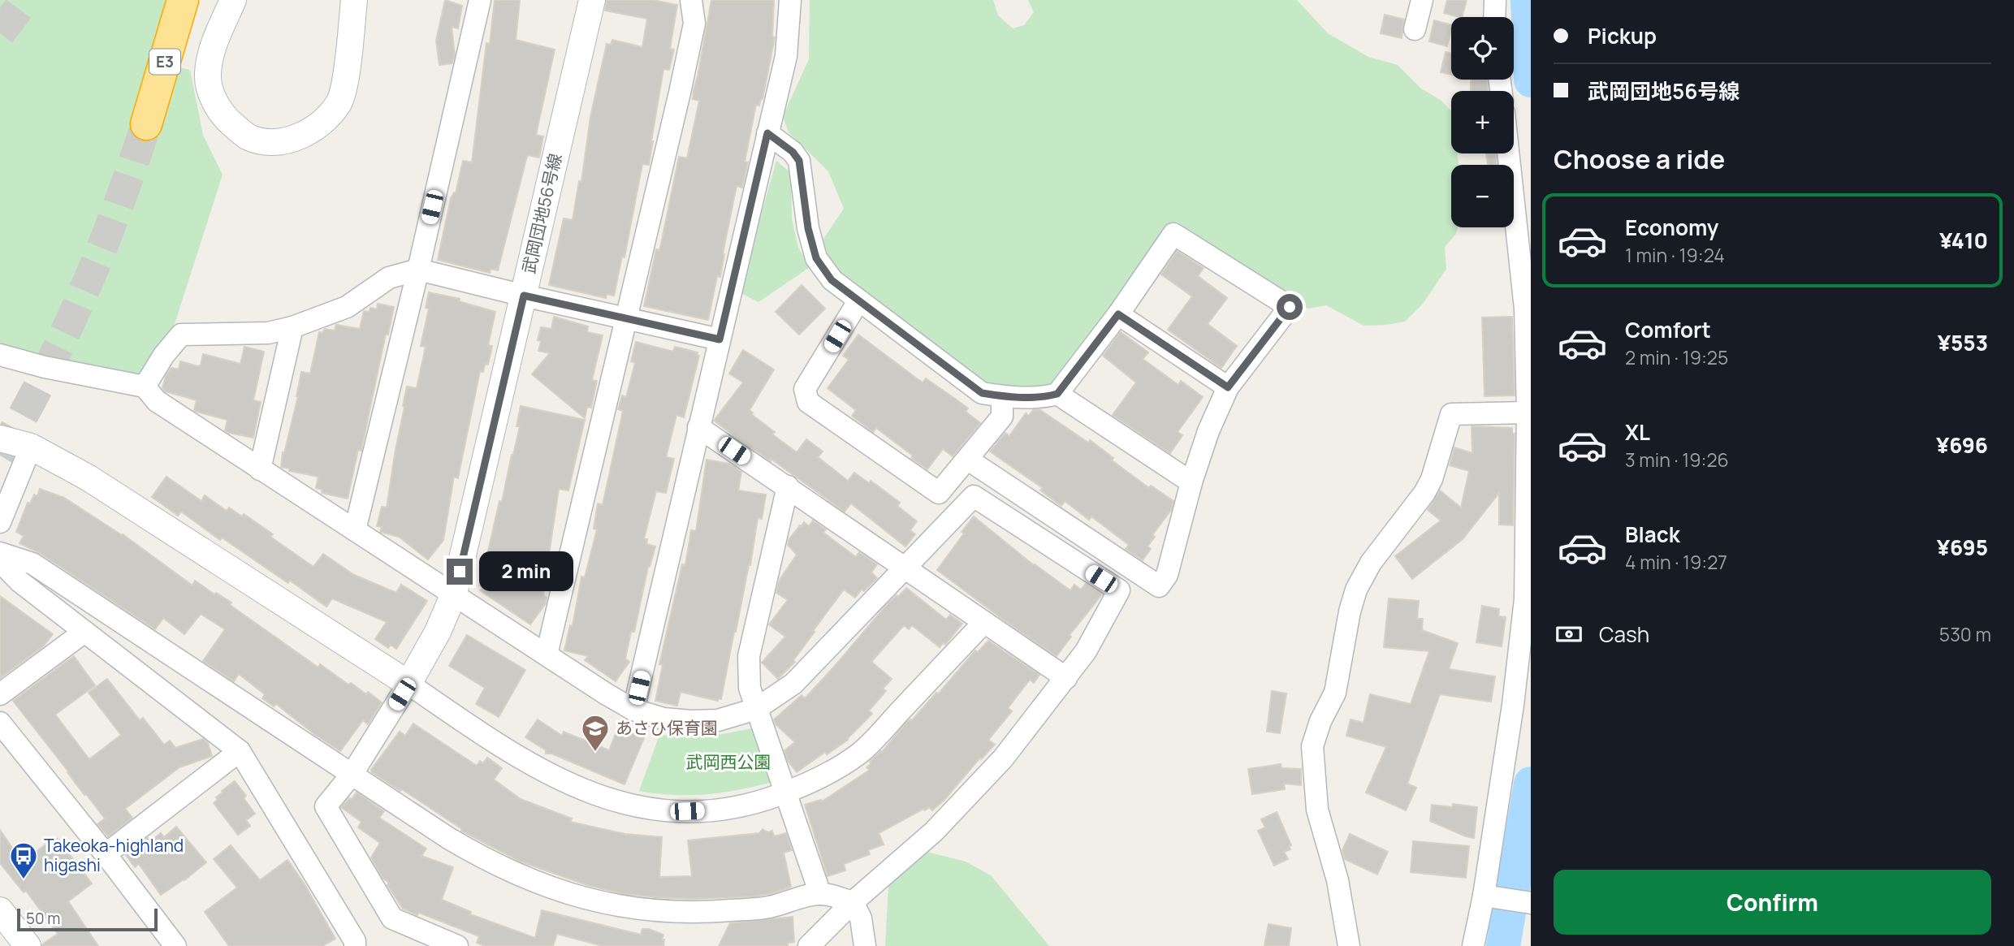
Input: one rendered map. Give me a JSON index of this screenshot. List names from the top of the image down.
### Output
{
  "streets": {
    "highway": ["E3"],
    "street": ["武岡団地56号線"]
  },
  "parks": ["武岡西公園"],
  "places": {
    "school or university": ["あさひ保育園"],
    "bus stop": ["Takeoka-highland higashi"]
  },
  "scale_bar": "50 m",
  "page": {
    "banner": ["Pickup", "武岡団地56号線"],
    "map_buttons": ["+", "−"],
    "heading": "Choose a ride",
    "list": [
      {
        "name": "Economy",
        "note": "1 min · 19:24",
        "value": "¥410"
      },
      {
        "name": "Comfort",
        "note": "2 min · 19:25",
        "value": "¥553"
      },
      {
        "name": "XL",
        "note": "3 min · 19:26",
        "value": "¥696"
      },
      {
        "name": "Black",
        "note": "4 min · 19:27",
        "value": "¥695"
      }
    ],
    "bubble": "2 min",
    "pay": ["Cash", "530 m"],
    "buttons": "Confirm",
    "scale": "50 m"
  }
}
